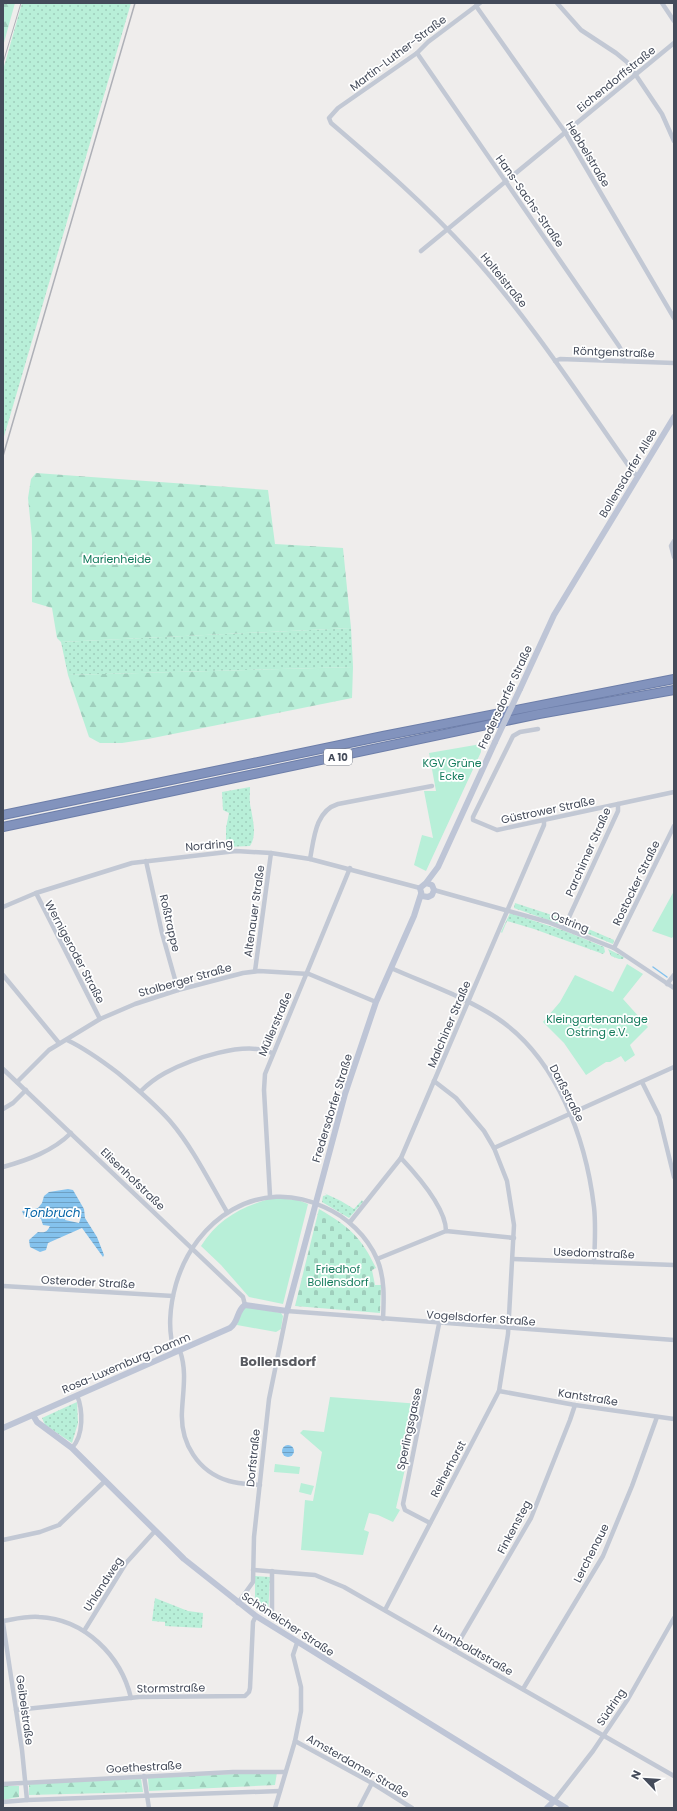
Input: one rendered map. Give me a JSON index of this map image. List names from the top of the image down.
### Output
{
  "streets": {
    "highway": ["A 10"],
    "street": [
      "Martin-Luther-Straße",
      "Eichendorffstraße",
      "Hebbelstraße",
      "Hans-Sachs-Straße",
      "Holteistraße",
      "Röntgenstraße",
      "Bollensdorfer Allee",
      "Fredersdorfer Straße",
      "Güstrower Straße",
      "Nordring",
      "Parchimer Straße",
      "Rostocker Straße",
      "Altenauer Straße",
      "Ostring",
      "Roßtrappe",
      "Wernigeroder Straße",
      "Stolberger Straße",
      "Müllerstraße",
      "Malchiner Straße",
      "Darßstraße",
      "Elisenhofstraße",
      "Usedomstraße",
      "Osteroder Straße",
      "Vogelsdorfer Straße",
      "Rosa-Luxemburg-Damm",
      "Kantstraße",
      "Sperlingsgasse",
      "Dorfstraße",
      "Reiherhorst",
      "Finkensteg",
      "Lerchenaue",
      "Uhlandweg",
      "Schöneicher Straße",
      "Humboldtstraße",
      "Stormstraße",
      "Südring",
      "Geibelstraße",
      "Amsterdamer Straße",
      "Goethestraße"
    ]
  },
  "crossings": [
    ["Martin-Luther-Straße", "Hebbelstraße"],
    ["Martin-Luther-Straße", "Hans-Sachs-Straße"],
    ["Martin-Luther-Straße", "Holteistraße"],
    ["Eichendorffstraße", "Hebbelstraße"],
    ["Eichendorffstraße", "Hans-Sachs-Straße"],
    ["Eichendorffstraße", "Holteistraße"],
    ["Hans-Sachs-Straße", "Röntgenstraße"],
    ["Holteistraße", "Röntgenstraße"],
    ["Holteistraße", "Bollensdorfer Allee"],
    ["Bollensdorfer Allee", "Fredersdorfer Straße"],
    ["Fredersdorfer Straße", "Nordring"],
    ["Fredersdorfer Straße", "Ostring"],
    ["Fredersdorfer Straße", "Stolberger Straße"],
    ["Fredersdorfer Straße", "Darßstraße"],
    ["Fredersdorfer Straße", "Vogelsdorfer Straße"],
    ["Fredersdorfer Straße", "Dorfstraße"],
    ["Güstrower Straße", "Parchimer Straße"],
    ["Güstrower Straße", "Malchiner Straße"],
    ["Nordring", "Altenauer Straße"],
    ["Nordring", "Roßtrappe"],
    ["Nordring", "Wernigeroder Straße"],
    ["Nordring", "Müllerstraße"],
    ["Parchimer Straße", "Ostring"],
    ["Rostocker Straße", "Ostring"],
    ["Altenauer Straße", "Stolberger Straße"],
    ["Ostring", "Malchiner Straße"],
    ["Roßtrappe", "Stolberger Straße"],
    ["Wernigeroder Straße", "Stolberger Straße"],
    ["Stolberger Straße", "Müllerstraße"],
    ["Stolberger Straße", "Elisenhofstraße"],
    ["Malchiner Straße", "Darßstraße"],
    ["Malchiner Straße", "Reiherhorst"],
    ["Darßstraße", "Usedomstraße"],
    ["Elisenhofstraße", "Rosa-Luxemburg-Damm"],
    ["Usedomstraße", "Reiherhorst"],
    ["Vogelsdorfer Straße", "Sperlingsgasse"],
    ["Vogelsdorfer Straße", "Dorfstraße"],
    ["Vogelsdorfer Straße", "Reiherhorst"],
    ["Rosa-Luxemburg-Damm", "Schöneicher Straße"],
    ["Kantstraße", "Reiherhorst"],
    ["Kantstraße", "Finkensteg"],
    ["Kantstraße", "Lerchenaue"],
    ["Sperlingsgasse", "Reiherhorst"],
    ["Dorfstraße", "Schöneicher Straße"],
    ["Dorfstraße", "Humboldtstraße"],
    ["Reiherhorst", "Humboldtstraße"],
    ["Finkensteg", "Humboldtstraße"],
    ["Lerchenaue", "Humboldtstraße"],
    ["Uhlandweg", "Schöneicher Straße"],
    ["Schöneicher Straße", "Stormstraße"],
    ["Schöneicher Straße", "Südring"],
    ["Humboldtstraße", "Südring"],
    ["Stormstraße", "Geibelstraße"],
    ["Geibelstraße", "Goethestraße"]
  ],
  "districts": ["Bollensdorf"],
  "water": ["Tonbruch"],
  "parks": [
    "Marienheide",
    "KGV Grüne Ecke",
    "Kleingartenanlage Ostring e.V.",
    "Friedhof Bollensdorf"
  ],
  "north": "top left"
}
